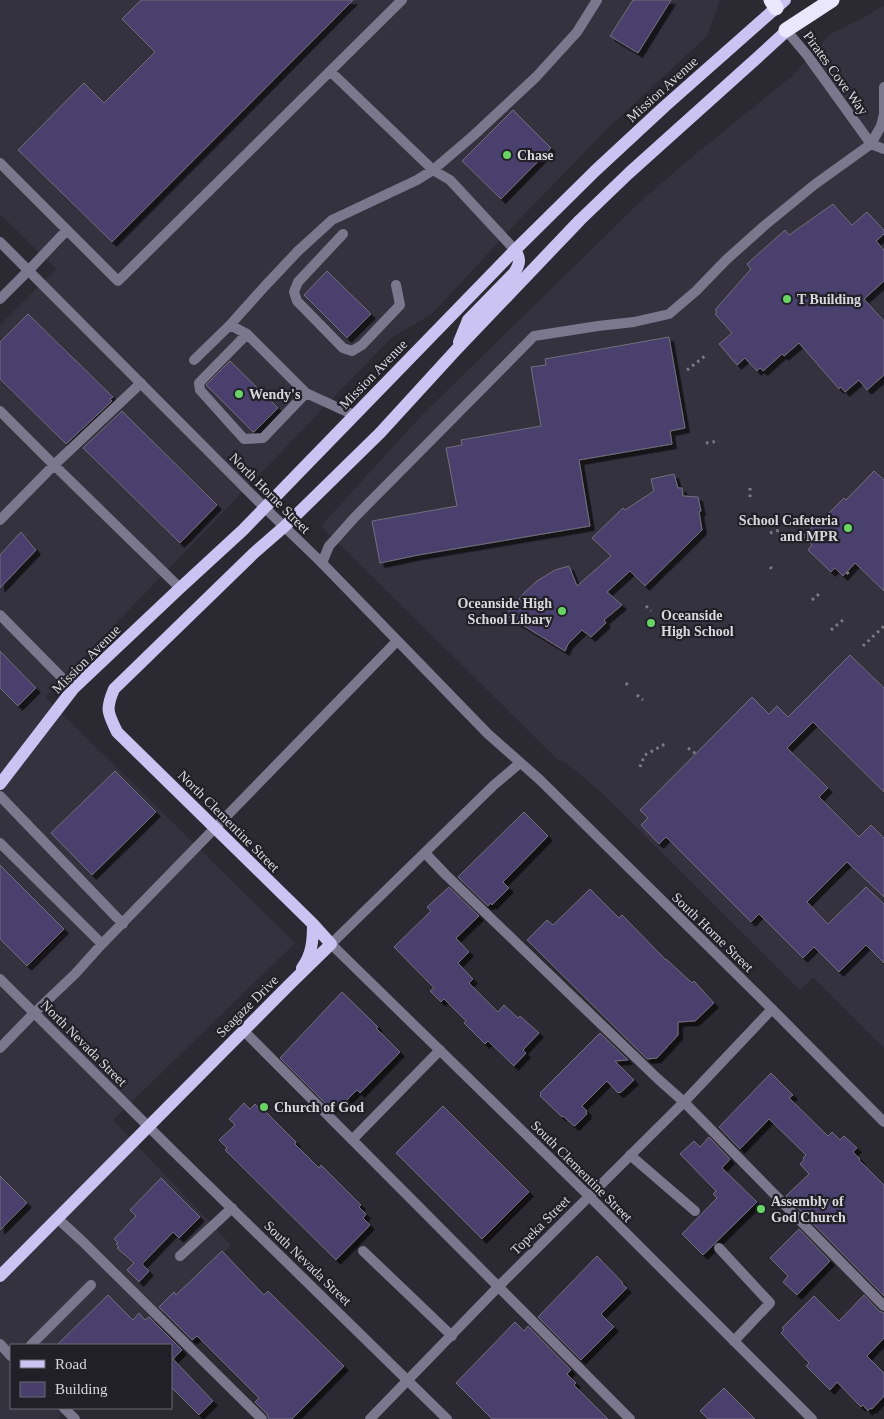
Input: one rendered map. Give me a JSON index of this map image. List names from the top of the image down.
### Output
{
  "streets": {
    "main road": ["Mission Avenue", "North Clementine Street", "Seagaze Drive"],
    "street": [
      "Pirates Cove Way",
      "North Horne Street",
      "South Horne Street",
      "North Nevada Street",
      "South Clementine Street",
      "Topeka Street",
      "South Nevada Street"
    ]
  },
  "crossings": [
    ["Mission Avenue", "North Horne Street"],
    ["North Horne Street", "North Clementine Street"],
    ["North Horne Street", "South Horne Street"],
    ["North Horne Street", "Seagaze Drive"],
    ["North Clementine Street", "Seagaze Drive"],
    ["North Clementine Street", "South Clementine Street"],
    ["South Horne Street", "Seagaze Drive"],
    ["South Horne Street", "Topeka Street"],
    ["Seagaze Drive", "North Nevada Street"],
    ["Seagaze Drive", "South Clementine Street"],
    ["Seagaze Drive", "South Nevada Street"],
    ["North Nevada Street", "South Nevada Street"],
    ["South Clementine Street", "Topeka Street"],
    ["Topeka Street", "South Nevada Street"]
  ],
  "places": [
    "Chase",
    "T Building",
    "Wendy's",
    "School Cafeteria and MPR",
    "Oceanside High School Libary",
    "Oceanside High School",
    "Church of God",
    "Assembly of God Church"
  ],
  "legend": ["Road", "Building"]
}
